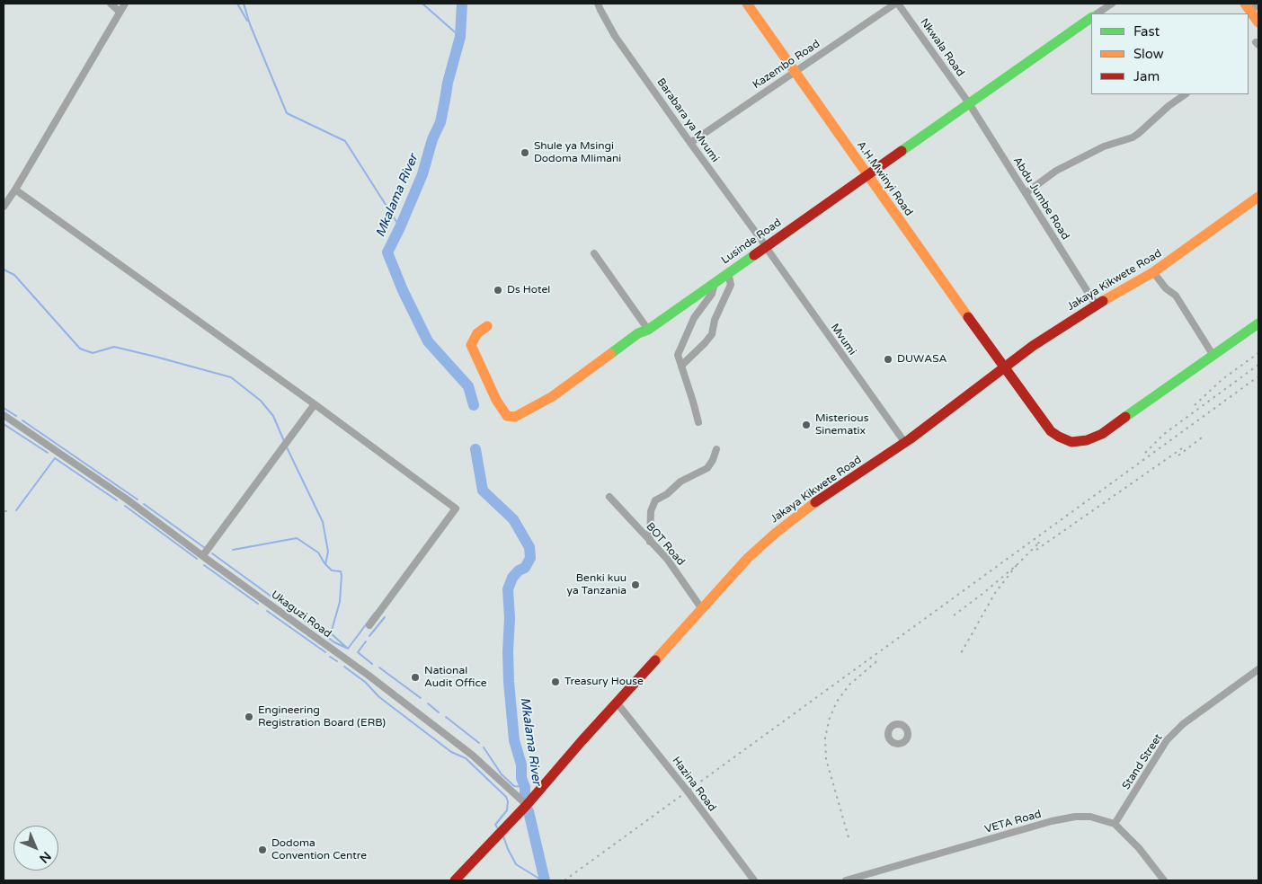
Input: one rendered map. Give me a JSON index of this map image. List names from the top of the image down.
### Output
{
  "streets": {
    "street": [
      "Nkwala Road",
      "Kazembo Road",
      "Barabara ya Mvumi",
      "A.H.Mwinyi Road",
      "Abdu Jumbe Road",
      "Lusinde Road",
      "Jakaya Kikwete Road",
      "Mvumi",
      "BOT Road",
      "Ukaguzi Road",
      "Stand Street",
      "Hazina Road",
      "VETA Road"
    ]
  },
  "crossings": [
    ["Nkwala Road", "Kazembo Road"],
    ["Nkwala Road", "Abdu Jumbe Road"],
    ["Nkwala Road", "Lusinde Road"],
    ["Kazembo Road", "Barabara ya Mvumi"],
    ["Kazembo Road", "A.H.Mwinyi Road"],
    ["Barabara ya Mvumi", "Lusinde Road"],
    ["Barabara ya Mvumi", "Mvumi"],
    ["A.H.Mwinyi Road", "Lusinde Road"],
    ["A.H.Mwinyi Road", "Jakaya Kikwete Road"],
    ["Abdu Jumbe Road", "Lusinde Road"],
    ["Abdu Jumbe Road", "Jakaya Kikwete Road"],
    ["Lusinde Road", "Mvumi"],
    ["Jakaya Kikwete Road", "Mvumi"],
    ["Jakaya Kikwete Road", "BOT Road"],
    ["Jakaya Kikwete Road", "Ukaguzi Road"],
    ["Jakaya Kikwete Road", "Hazina Road"],
    ["Stand Street", "VETA Road"]
  ],
  "water": ["Mkalama River"],
  "places": [
    "Shule ya Msingi Dodoma Mlimani",
    "Ds Hotel",
    "DUWASA",
    "Misterious Sinematix",
    "Benki kuu ya Tanzania",
    "National Audit Office",
    "Treasury House",
    "Engineering Registration Board (ERB)",
    "Dodoma Convention Centre"
  ],
  "legend": ["Fast", "Slow", "Jam"],
  "north": "bottom right"
}
